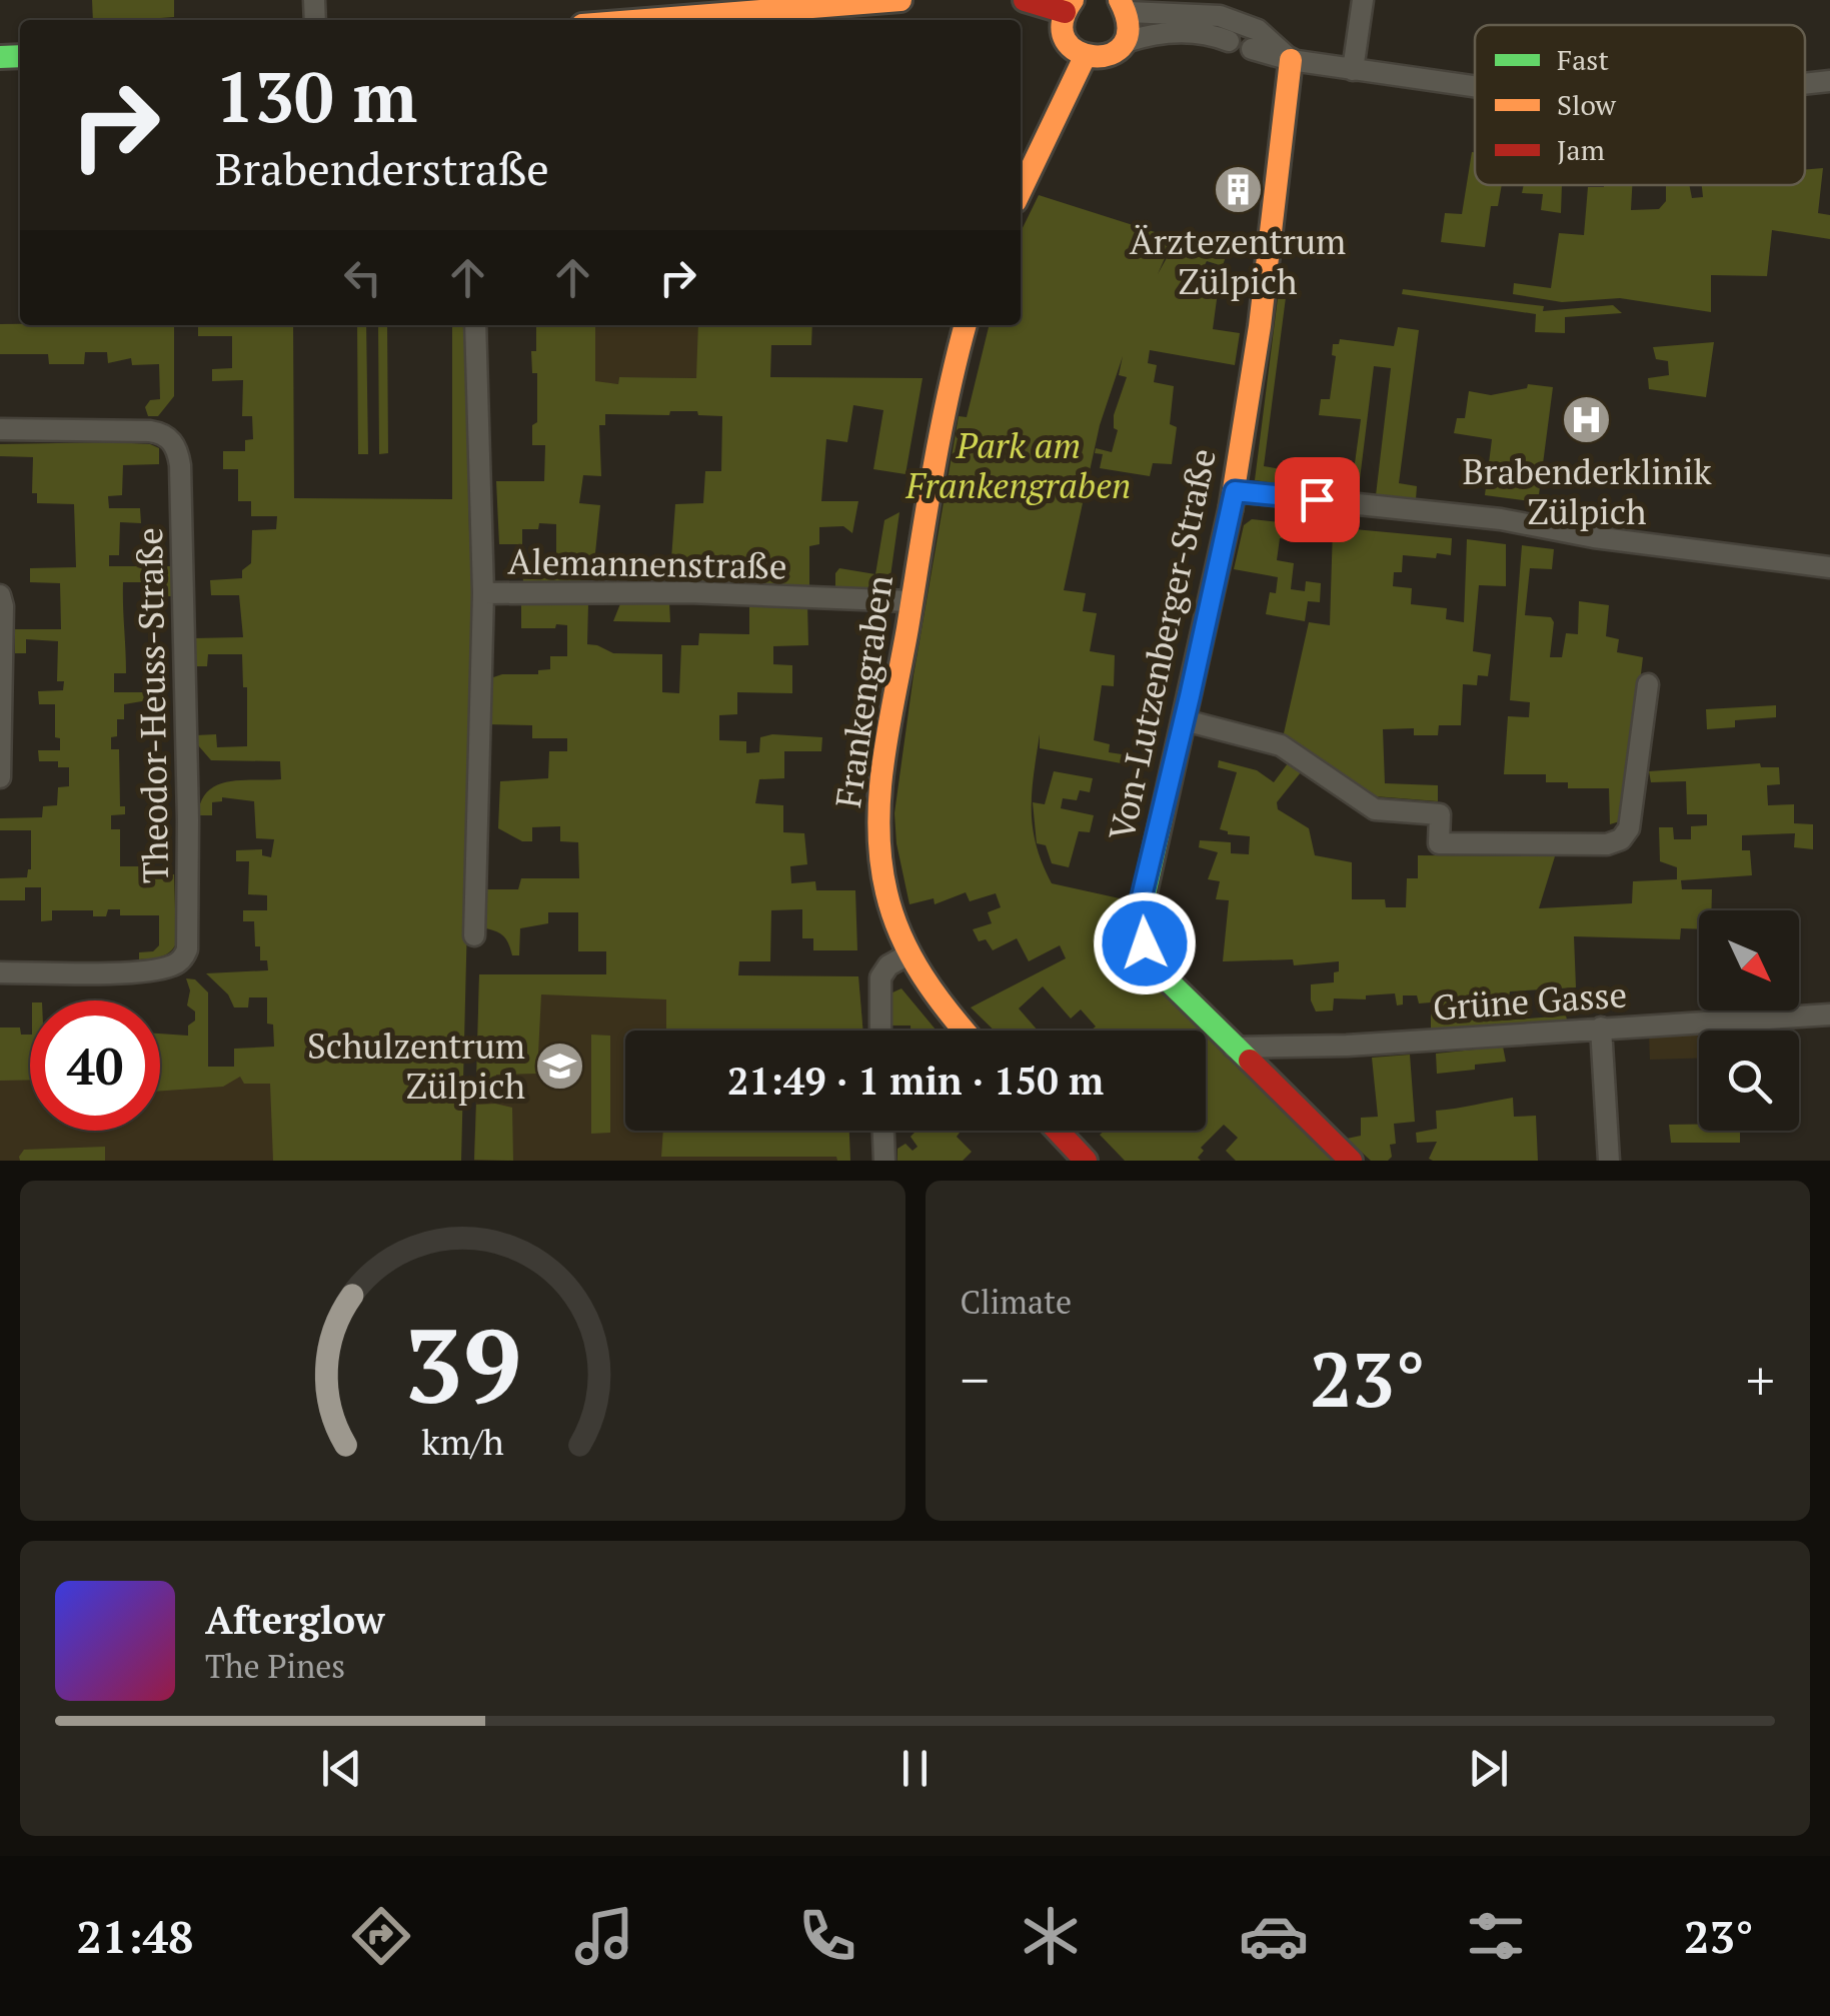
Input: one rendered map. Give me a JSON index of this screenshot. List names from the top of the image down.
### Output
{
  "streets": {
    "street": [
      "Alemannenstraße",
      "Von-Lutzenberger-Straße",
      "Frankengraben",
      "Theodor-Heuss-Straße",
      "Grüne Gasse"
    ]
  },
  "crossings": [
    ["Alemannenstraße", "Frankengraben"],
    ["Von-Lutzenberger-Straße", "Grüne Gasse"]
  ],
  "parks": ["Park am Frankengraben"],
  "places": {
    "building": ["Ärztezentrum Zülpich"],
    "hospital": ["Brabenderklinik Zülpich"],
    "school or university": ["Schulzentrum Zülpich"]
  },
  "legend": ["Fast", "Slow", "Jam"],
  "north": "bottom right",
  "page": {
    "turn": ["130 m", "Brabenderstraße"],
    "limit": "40",
    "trip": "21:49 · 1 min · 150 m",
    "tile": "Climate",
    "heat": ["−", "23°", "+"],
    "song": ["Afterglow", "The Pines"],
    "tabs": ["21:48", "23°"],
    "gauge": ["39", "km/h"]
  }
}
